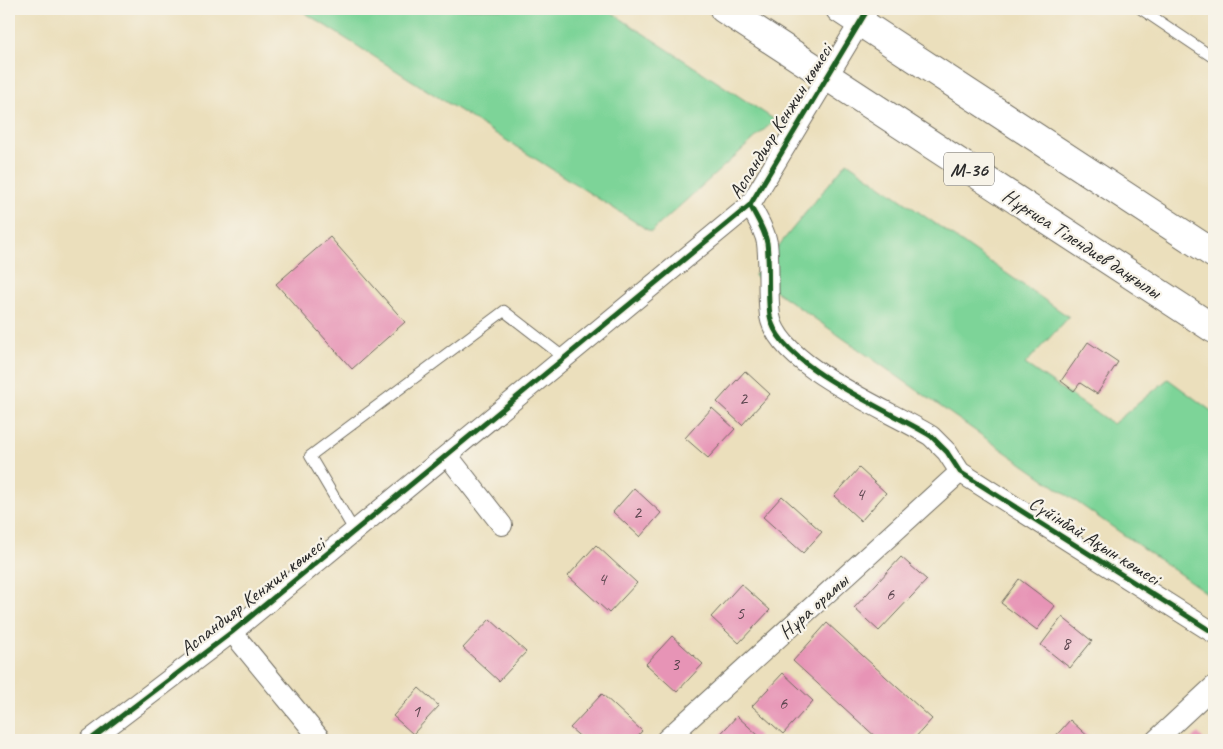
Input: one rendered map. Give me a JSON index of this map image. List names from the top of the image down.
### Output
{
  "streets": {
    "main road": ["M-36", "Нұрғиса Тілендиев даңғылы"],
    "street": ["Аспандияр Кенжин көшесі", "Сүйінбай Ақын көшесі", "Нұра орамы"]
  },
  "crossings": [
    ["Аспандияр Кенжин көшесі", "Нұрғиса Тілендиев даңғылы"],
    ["Сүйінбай Ақын көшесі", "Нұра орамы"]
  ],
  "house_numbers": [
    "2",
    "4",
    "2",
    "4",
    "6",
    "5",
    "8",
    "3",
    "6",
    "1"
  ]
}
